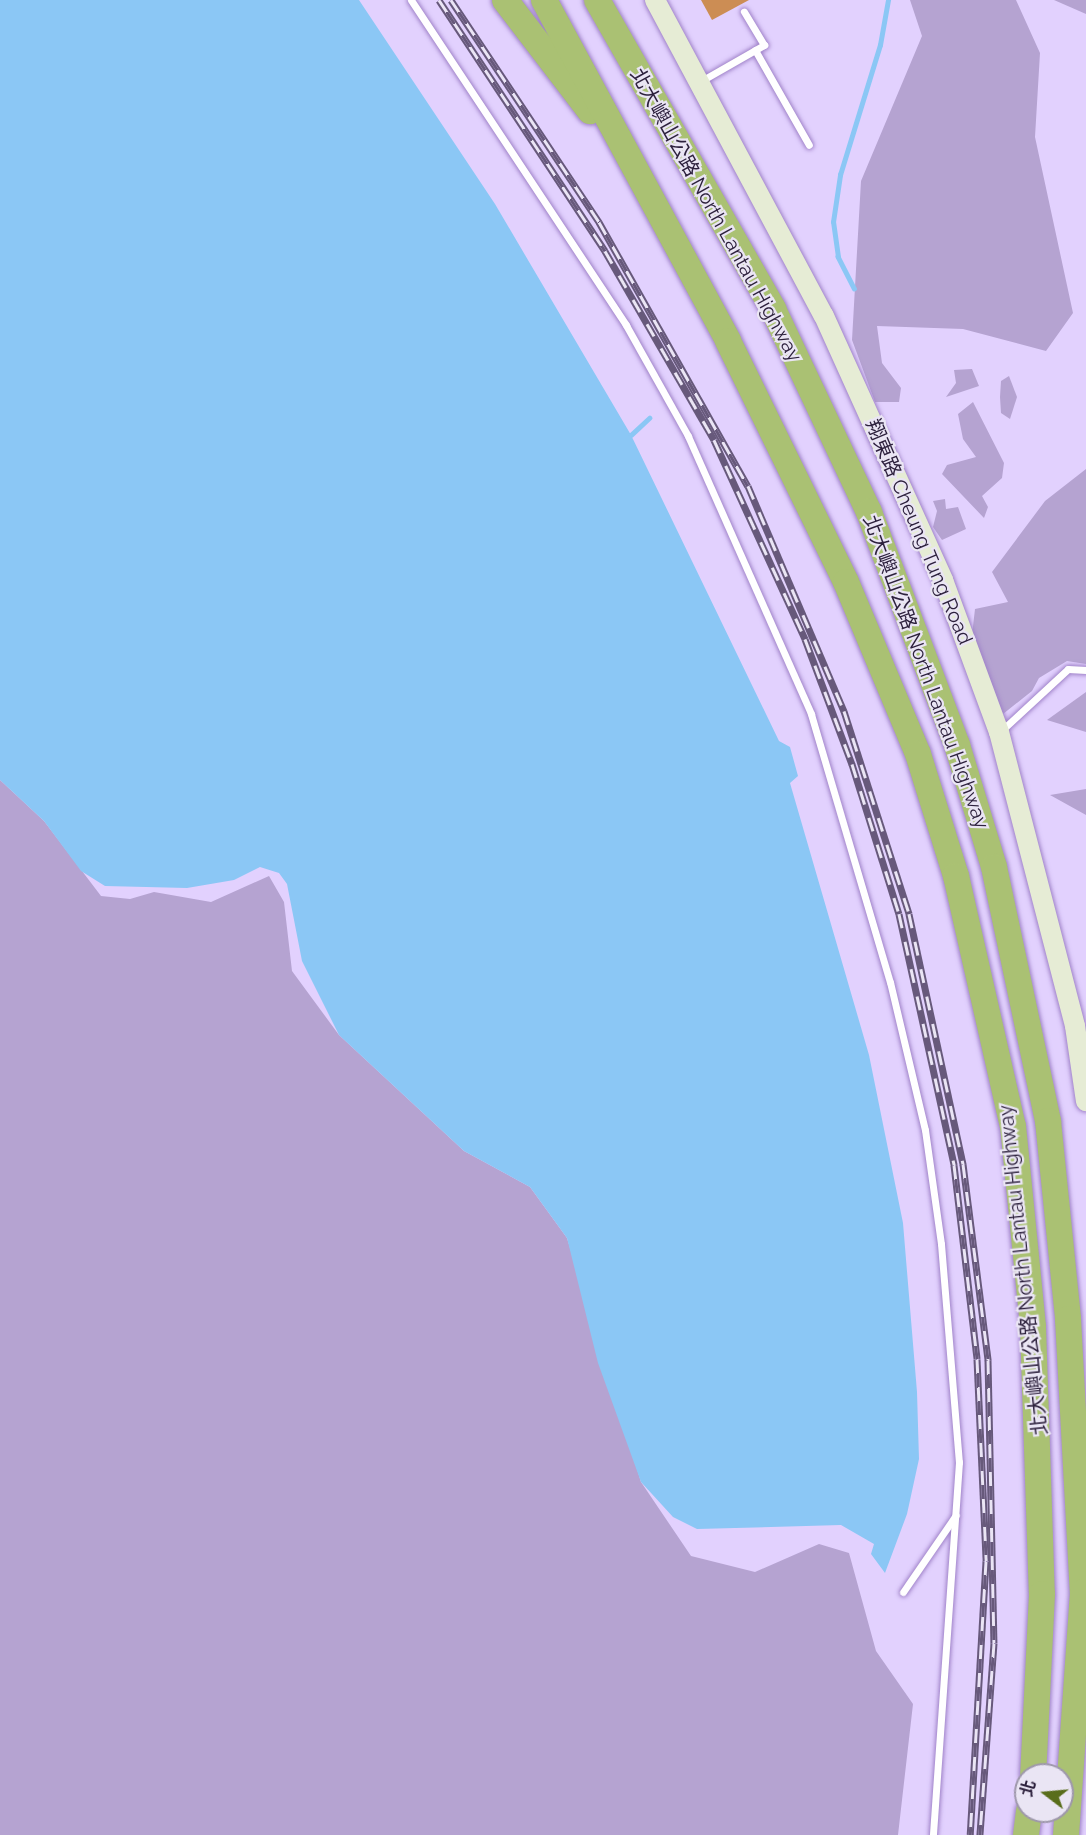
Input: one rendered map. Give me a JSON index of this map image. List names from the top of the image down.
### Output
{
  "streets": {
    "highway": ["北大嶼山公路 North Lantau Highway"],
    "main road": ["翔東路 Cheung Tung Road"]
  },
  "north": "left"
}
